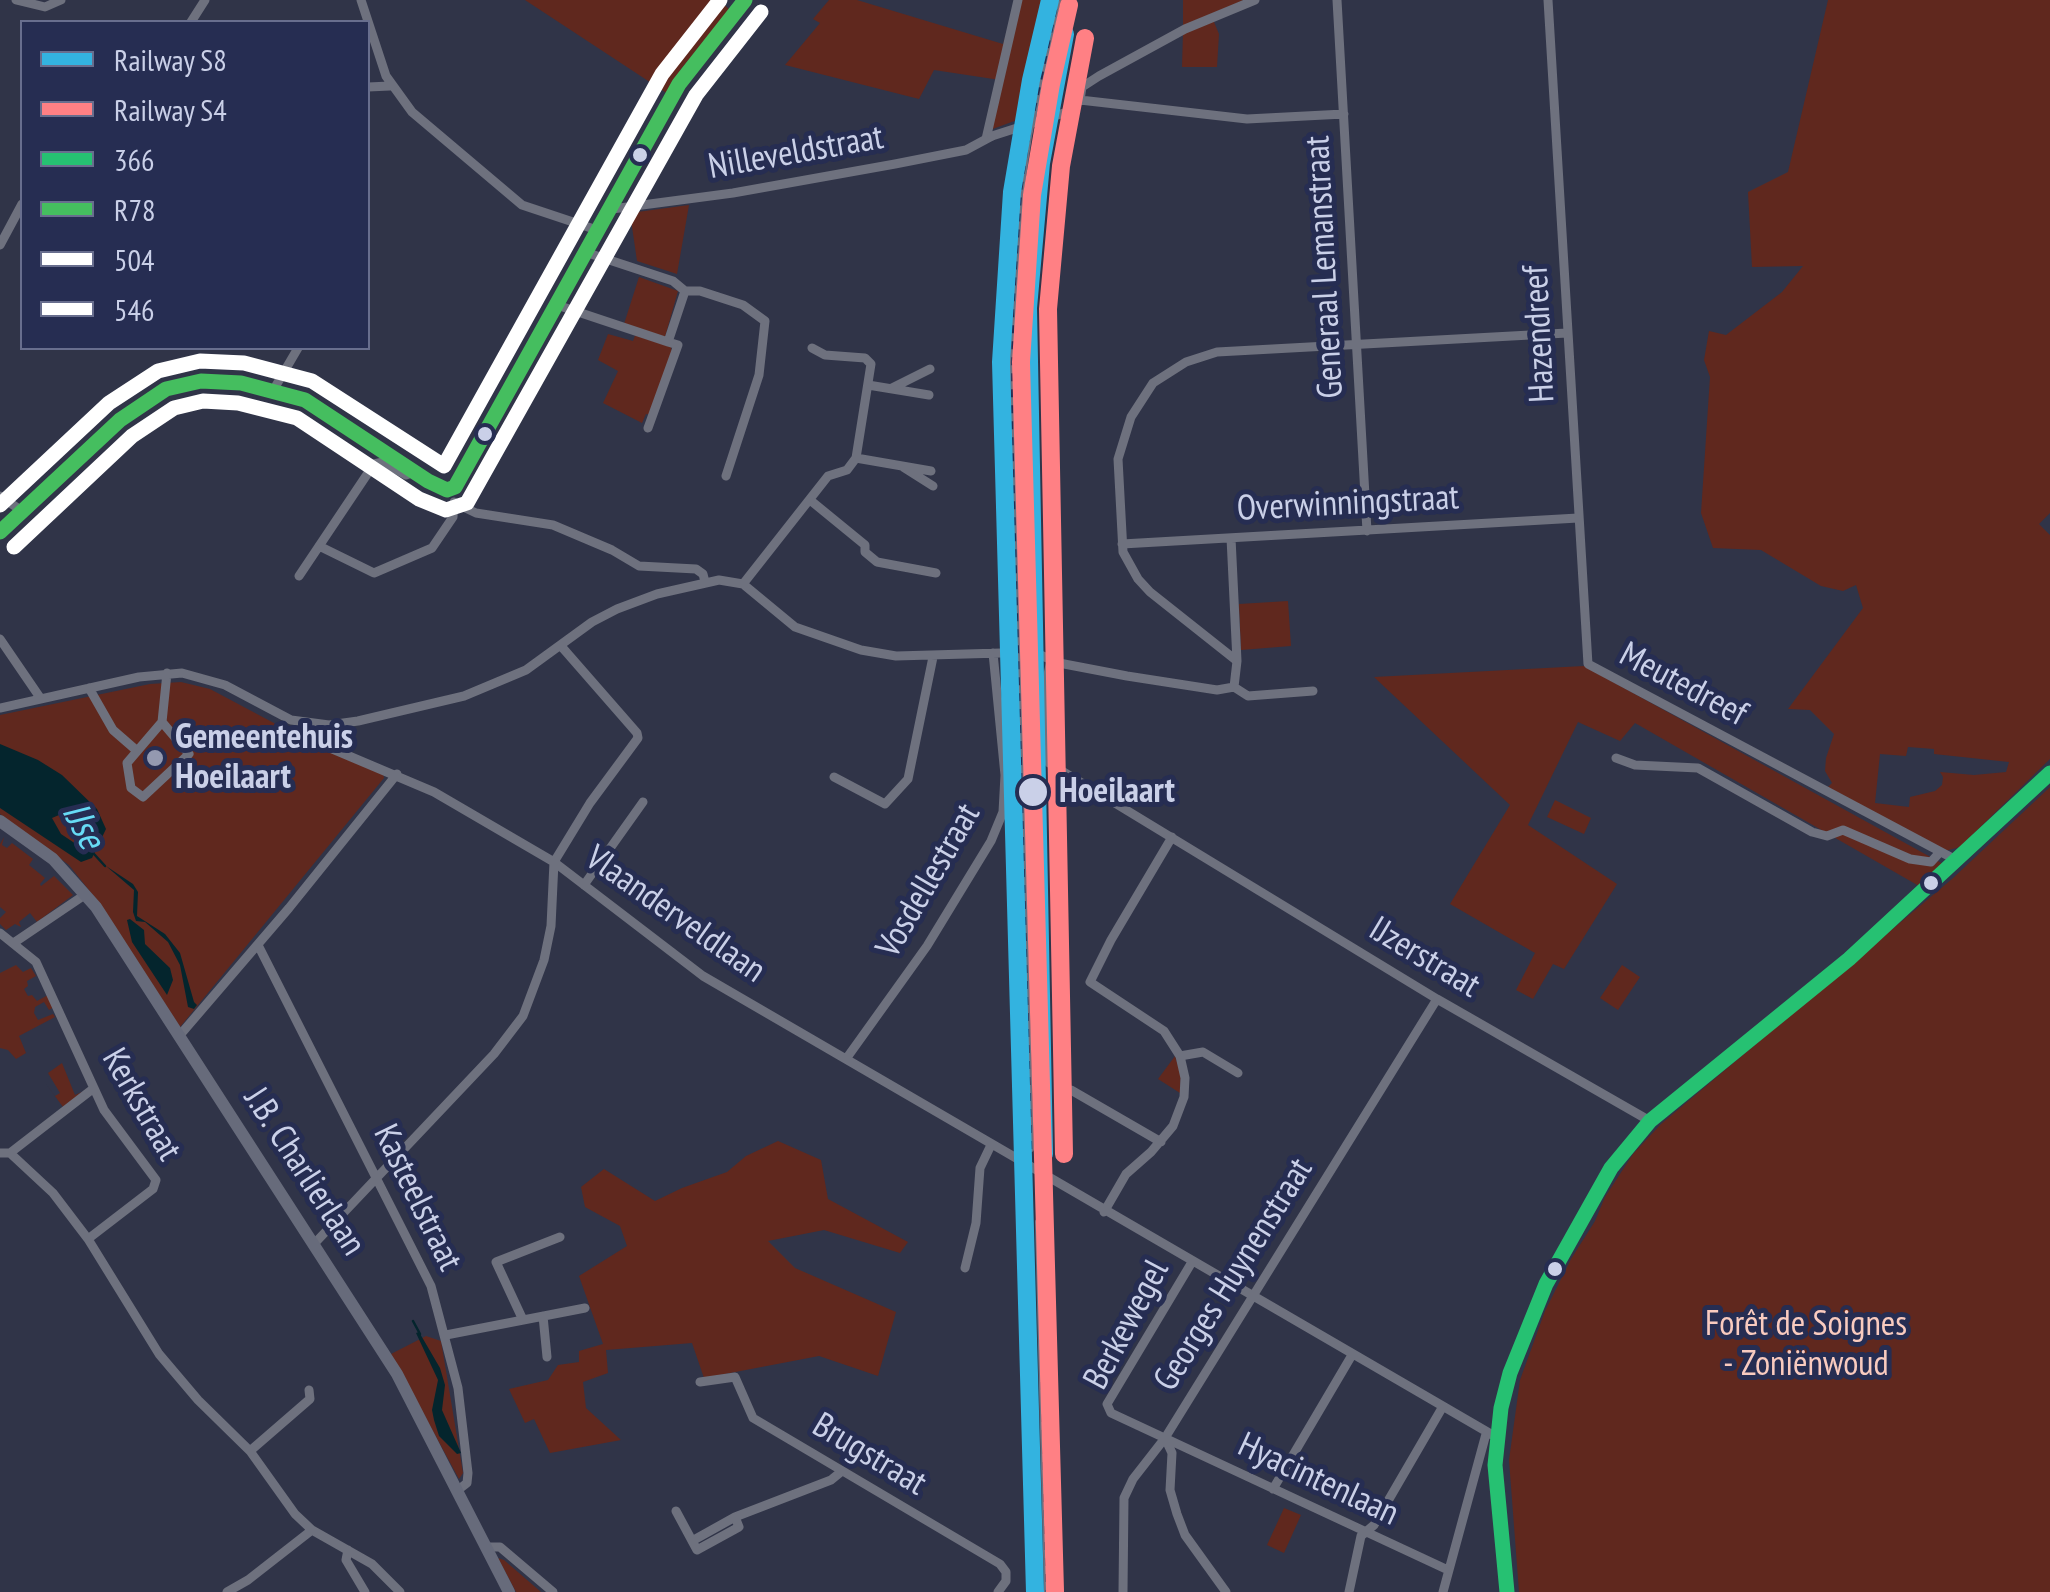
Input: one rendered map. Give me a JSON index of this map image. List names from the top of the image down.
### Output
{
  "streets": {
    "main road": ["J.B. Charlierlaan"],
    "street": [
      "Nilleveldstraat",
      "Generaal Lemanstraat",
      "Hazendreef",
      "Overwinningstraat",
      "Meutedreef",
      "Vosdellestraat",
      "Vlaanderveldlaan",
      "IJzerstraat",
      "Kerkstraat",
      "Kasteelstraat",
      "Georges Huynenstraat",
      "Berkewegel",
      "Brugstraat",
      "Hyacintenlaan"
    ]
  },
  "crossings": [
    ["Generaal Lemanstraat", "Overwinningstraat"],
    ["Hazendreef", "Overwinningstraat"],
    ["Hazendreef", "Meutedreef"],
    ["Vosdellestraat", "Vlaanderveldlaan"],
    ["Vlaanderveldlaan", "Georges Huynenstraat"],
    ["Vlaanderveldlaan", "Berkewegel"],
    ["IJzerstraat", "Georges Huynenstraat"],
    ["J.B. Charlierlaan", "Kasteelstraat"],
    ["Georges Huynenstraat", "Berkewegel"],
    ["Georges Huynenstraat", "Hyacintenlaan"],
    ["Berkewegel", "Hyacintenlaan"]
  ],
  "water": ["IJse"],
  "parks": ["Forêt de Soignes - Zoniënwoud"],
  "places": ["Gemeentehuis Hoeilaart", "Hoeilaart"],
  "lines": [
    "rail line S8",
    "transit line R78",
    "transit line 546",
    "rail line S4",
    "transit line 504",
    "transit line 366"
  ],
  "legend": [
    "Railway S8",
    "Railway S4",
    "366",
    "R78",
    "504",
    "546"
  ]
}
